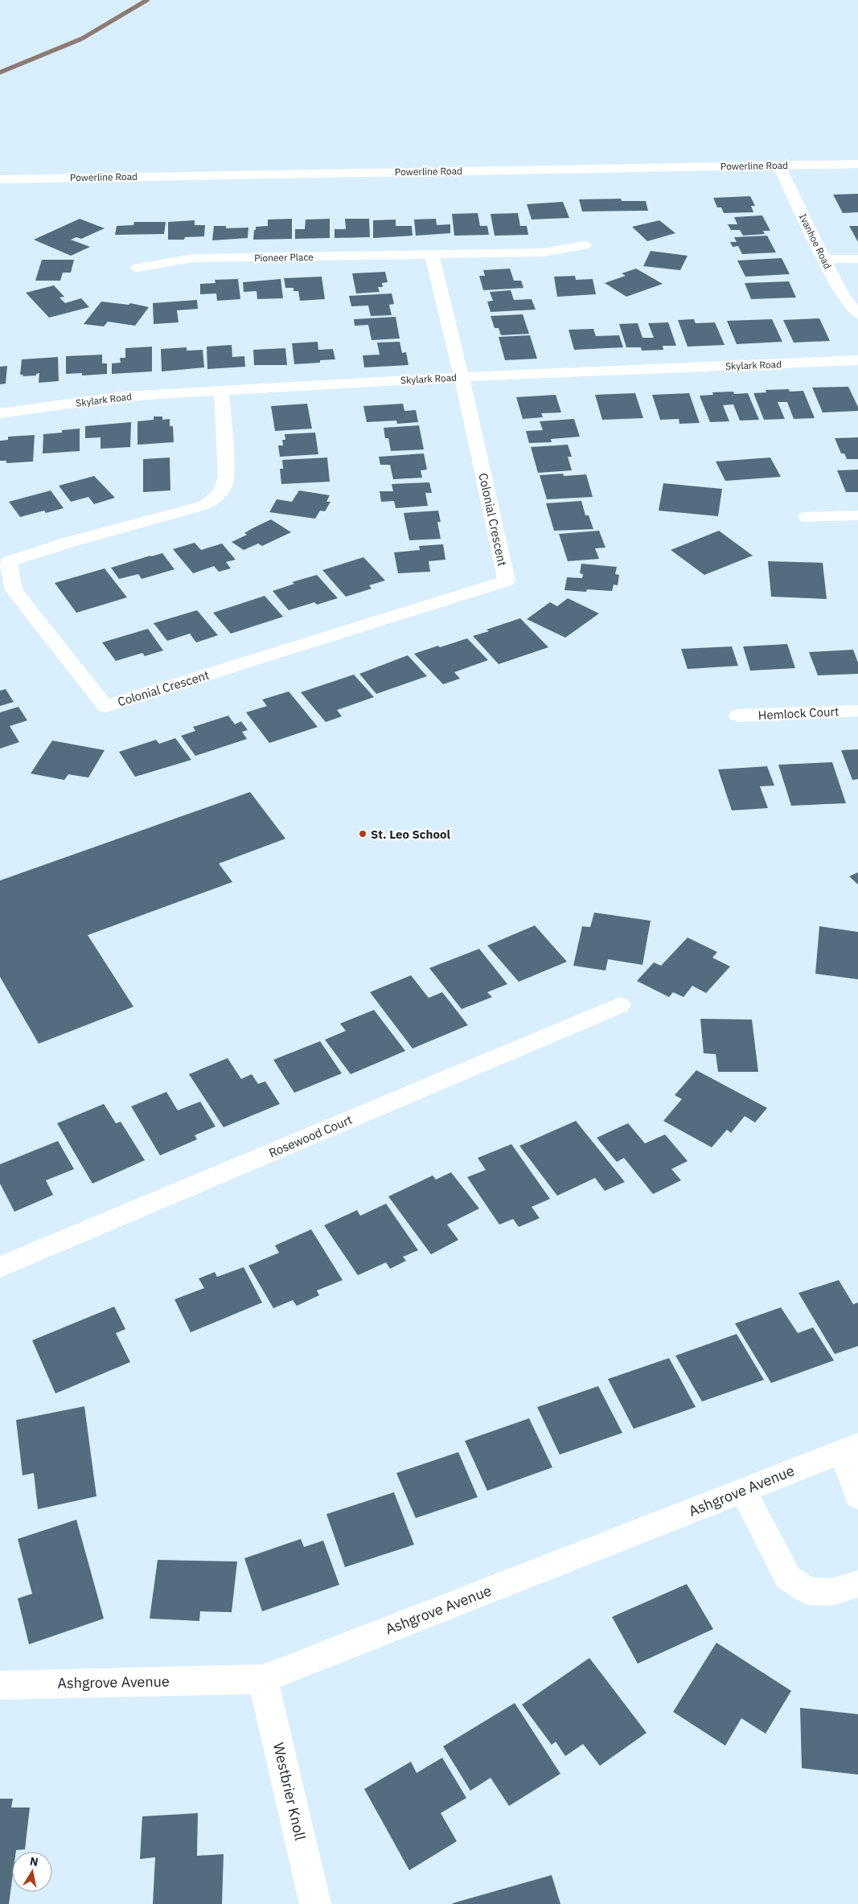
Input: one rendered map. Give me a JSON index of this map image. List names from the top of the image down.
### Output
{
  "streets": {
    "street": [
      "Powerline Road",
      "Ivanhoe Road",
      "Pioneer Place",
      "Skylark Road",
      "Colonial Crescent",
      "Hemlock Court",
      "Rosewood Court",
      "Ashgrove Avenue",
      "Westbrier Knoll"
    ]
  },
  "crossings": [
    ["Powerline Road", "Ivanhoe Road"],
    ["Skylark Road", "Colonial Crescent"],
    ["Ashgrove Avenue", "Westbrier Knoll"]
  ],
  "places": ["St. Leo School"],
  "north": "top"
}
